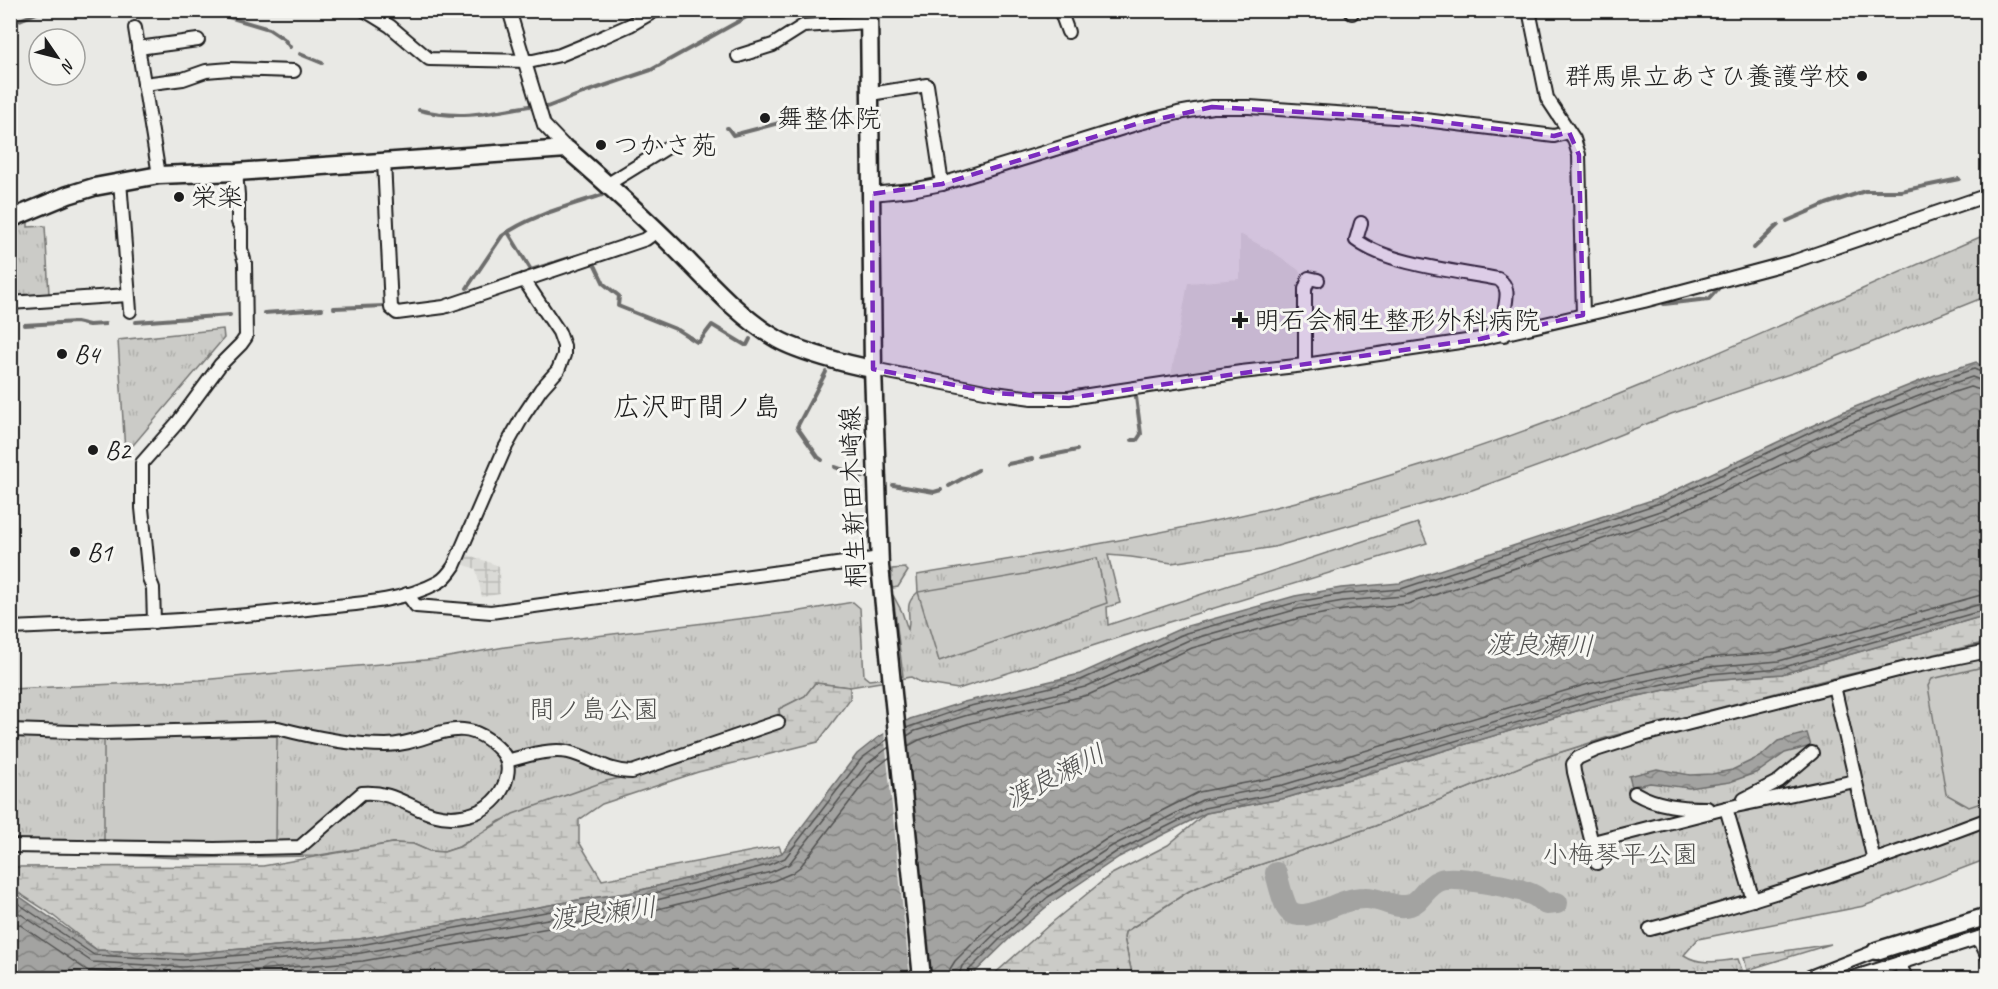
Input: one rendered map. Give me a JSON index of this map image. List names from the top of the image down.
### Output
{
  "streets": {
    "street": ["桐生新田木崎線"]
  },
  "districts": ["広沢町間ノ島"],
  "water": ["渡良瀬川"],
  "parks": ["間ノ島公園", "小梅琴平公園"],
  "places": {
    "other": [
      "群馬県立あさひ養護学校",
      "舞整体院",
      "つかさ苑",
      "栄楽",
      "B4",
      "B2",
      "B1"
    ],
    "health": ["明石会桐生整形外科病院"]
  },
  "north": "bottom right"
}
